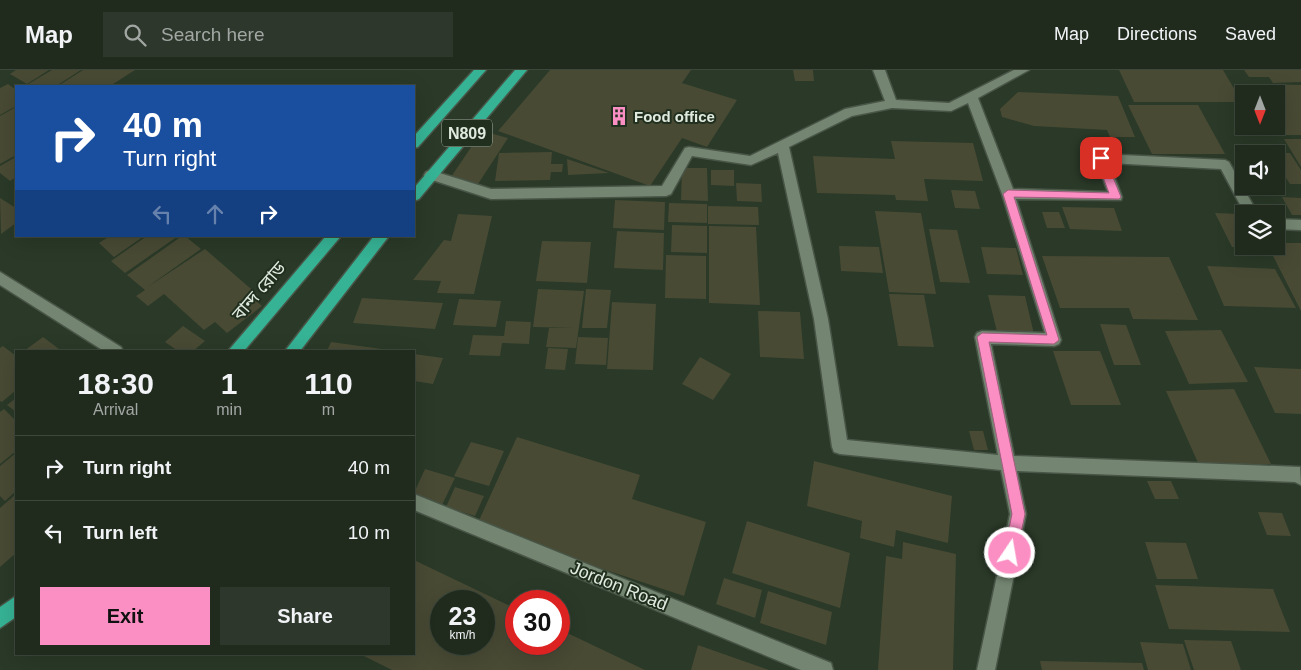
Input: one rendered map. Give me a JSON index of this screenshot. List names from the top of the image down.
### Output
{
  "streets": {
    "highway": ["N809", "বান্দ রোড"],
    "street": ["Jordon Road"]
  },
  "places": {
    "building": ["Food office"]
  },
  "north": "bottom",
  "page": {
    "header": "Map",
    "search": "Search here",
    "nav": ["Map", "Directions", "Saved"],
    "turn": ["40 m", "Turn right"],
    "eta": [
      "18:30",
      "Arrival",
      "1",
      "min",
      "110",
      "m"
    ],
    "list": [
      {
        "name": "Turn right",
        "value": "40 m"
      },
      {
        "name": "Turn left",
        "value": "10 m"
      }
    ],
    "buttons": ["Exit", "Share"],
    "speed": "23 km/h",
    "limit": "30"
  }
}
